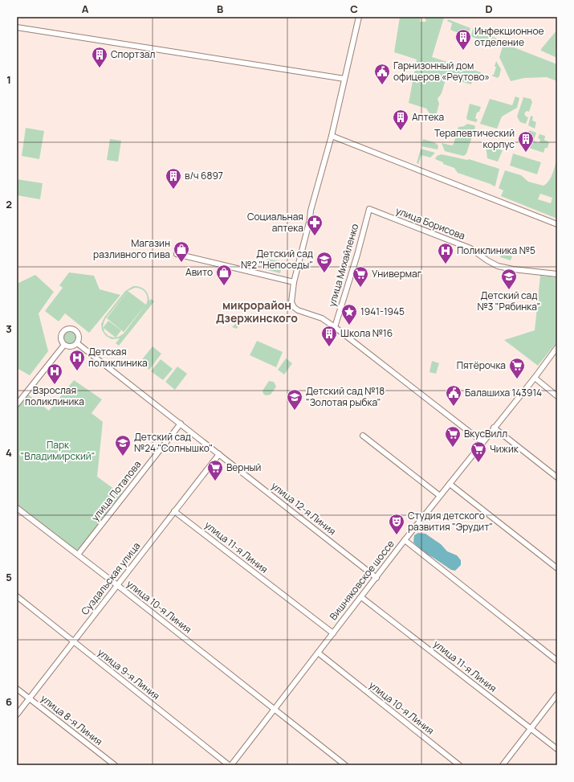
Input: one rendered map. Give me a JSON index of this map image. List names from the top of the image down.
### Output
{
  "streets": {
    "street": [
      "улица Борисова",
      "улица Михайленко",
      "улица Потапова",
      "улица 12-я Линия",
      "улица 11-я Линия",
      "Суздальская улица",
      "Вишняковское шоссе",
      "улица 10-я Линия",
      "улица 9-я Линия",
      "улица 8-я Линия"
    ]
  },
  "crossings": [
    ["улица Борисова", "улица Михайленко"],
    ["улица Потапова", "улица 12-я Линия"],
    ["улица Потапова", "улица 10-я Линия"],
    ["улица 12-я Линия", "Суздальская улица"],
    ["улица 12-я Линия", "Вишняковское шоссе"],
    ["улица 11-я Линия", "Суздальская улица"],
    ["улица 11-я Линия", "Вишняковское шоссе"],
    ["Суздальская улица", "улица 10-я Линия"],
    ["Суздальская улица", "улица 9-я Линия"],
    ["Суздальская улица", "улица 8-я Линия"],
    ["Вишняковское шоссе", "улица 10-я Линия"]
  ],
  "districts": ["микрорайон Дзержинского"],
  "parks": ["Парк \"Владимирский\""],
  "places": {
    "building": [
      "Инфекционное отделение",
      "Спортзал",
      "Аптека",
      "Терапевтический корпус",
      "в/ч 6897",
      "Школа №16"
    ],
    "public building": ["Гарнизонный дом офицеров «Реутово»", "Балашиха 143914"],
    "pharmacy": ["Социальная аптека"],
    "shop": ["Магазин разливного пива", "Авито"],
    "hospital": ["Поликлиника №5", "Детская поликлиника", "Взрослая поликлиника"],
    "school or university": [
      "Детский сад №2 \"Непоседы\"",
      "Детский сад №3 \"Рябинка\"",
      "Детский сад №18 \"Золотая рыбка\"",
      "Детский сад №24 \"Солнышко\""
    ],
    "supermarket": [
      "Универмаг",
      "Пятёрочка",
      "ВкусВилл",
      "Чижик",
      "Верный"
    ],
    "place": ["1941-1945"],
    "theatre": ["Студия детского развития \"Эрудит\""]
  },
  "grid": {
    "columns": [
      "A",
      "B",
      "C",
      "D"
    ],
    "rows": [
      "1",
      "2",
      "3",
      "4",
      "5",
      "6"
    ]
  }
}
